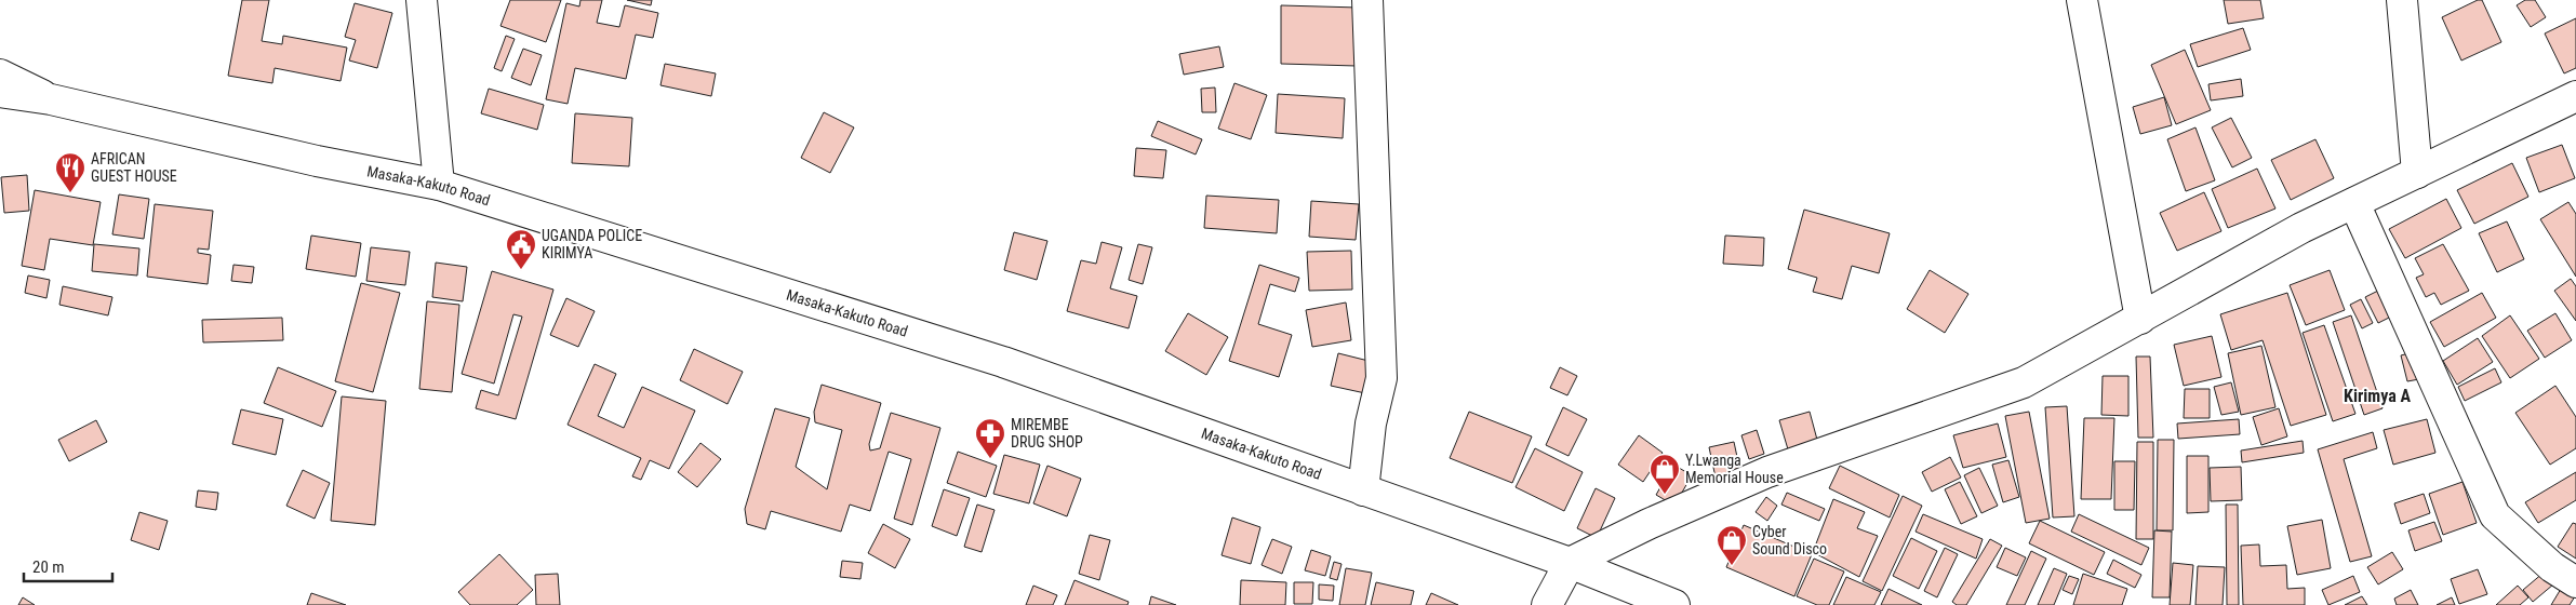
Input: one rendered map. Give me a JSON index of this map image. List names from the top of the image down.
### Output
{
  "streets": {
    "main road": ["Masaka-Kakuto Road"]
  },
  "districts": ["Kirimya A"],
  "places": {
    "restaurant": ["AFRICAN GUEST HOUSE"],
    "public building": ["UGANDA POLICE KIRIMYA"],
    "pharmacy": ["MIREMBE DRUG SHOP"],
    "shop": ["Y.Lwanga Memorial House", "Cyber Sound Disco"]
  },
  "scale_bar": "20 m"
}
